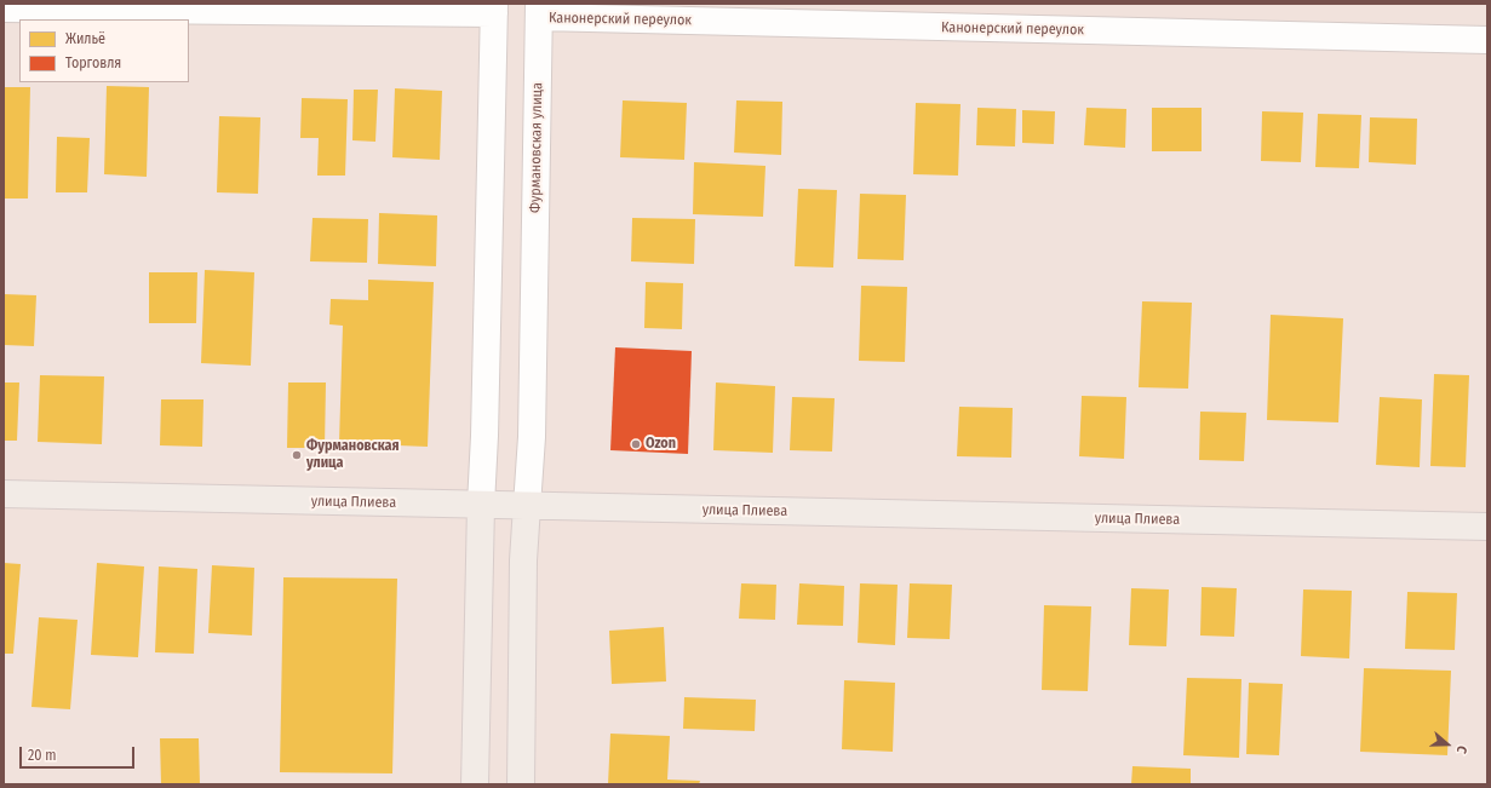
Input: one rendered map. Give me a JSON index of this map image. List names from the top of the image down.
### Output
{
  "streets": {
    "main road": ["Фурмановская улица", "улица Плиева"],
    "street": ["Канонерский переулок"]
  },
  "crossings": [
    ["Канонерский переулок", "Фурмановская улица"],
    ["Фурмановская улица", "улица Плиева"]
  ],
  "places": ["Ozon", "Фурмановская улица"],
  "legend": ["Жильё", "Торговля"],
  "scale_bar": "20 m",
  "north": "right"
}
